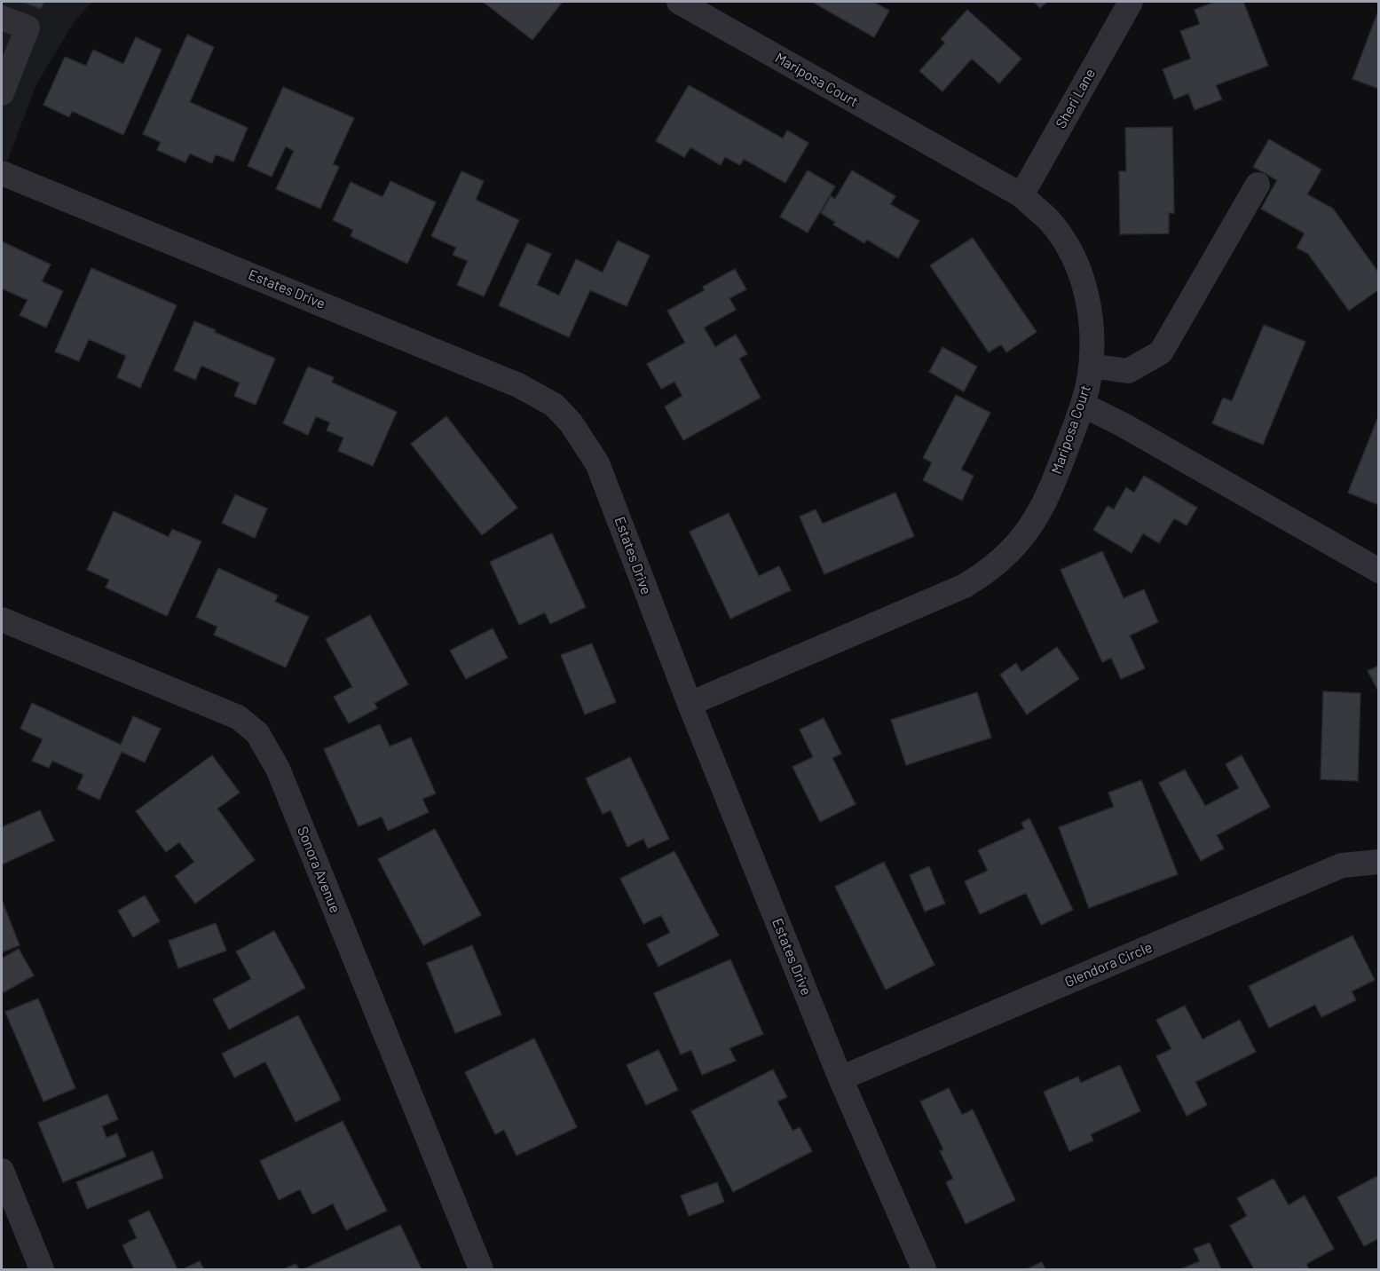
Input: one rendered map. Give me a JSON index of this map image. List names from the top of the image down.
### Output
{
  "streets": {
    "street": [
      "Mariposa Court",
      "Sheri Lane",
      "Estates Drive",
      "Sonora Avenue",
      "Glendora Circle"
    ]
  },
  "crossings": [
    ["Mariposa Court", "Sheri Lane"],
    ["Mariposa Court", "Estates Drive"],
    ["Estates Drive", "Glendora Circle"]
  ]
}
